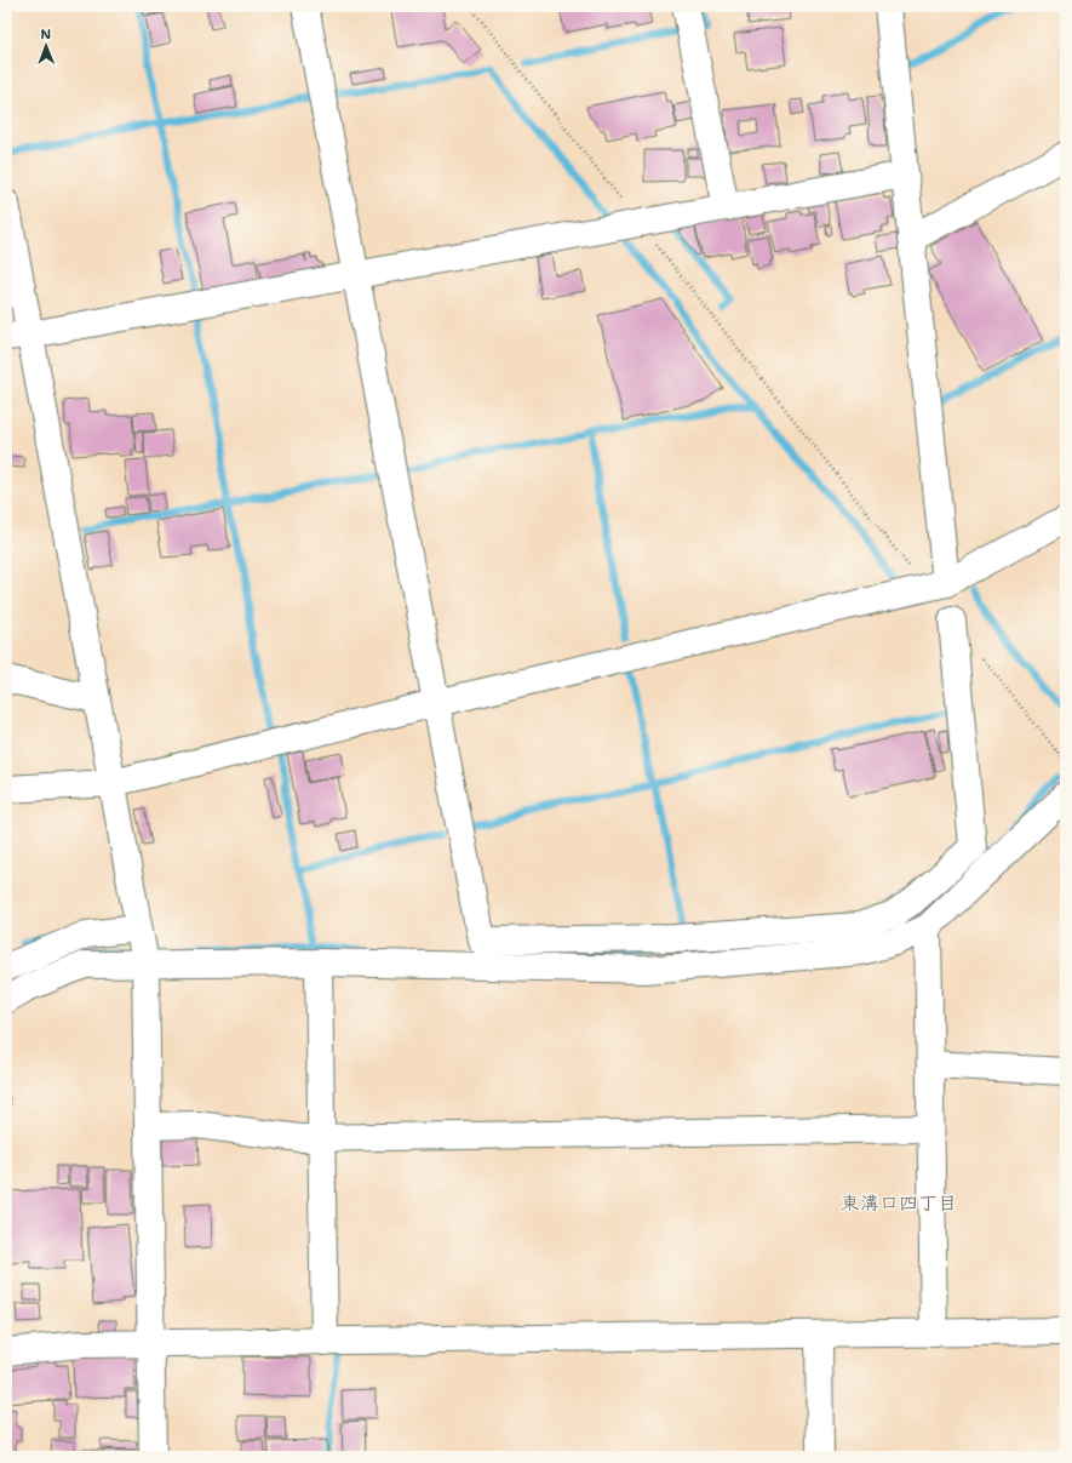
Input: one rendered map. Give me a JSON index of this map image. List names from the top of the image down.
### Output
{
  "districts": ["東溝口四丁目"],
  "north": "top"
}
